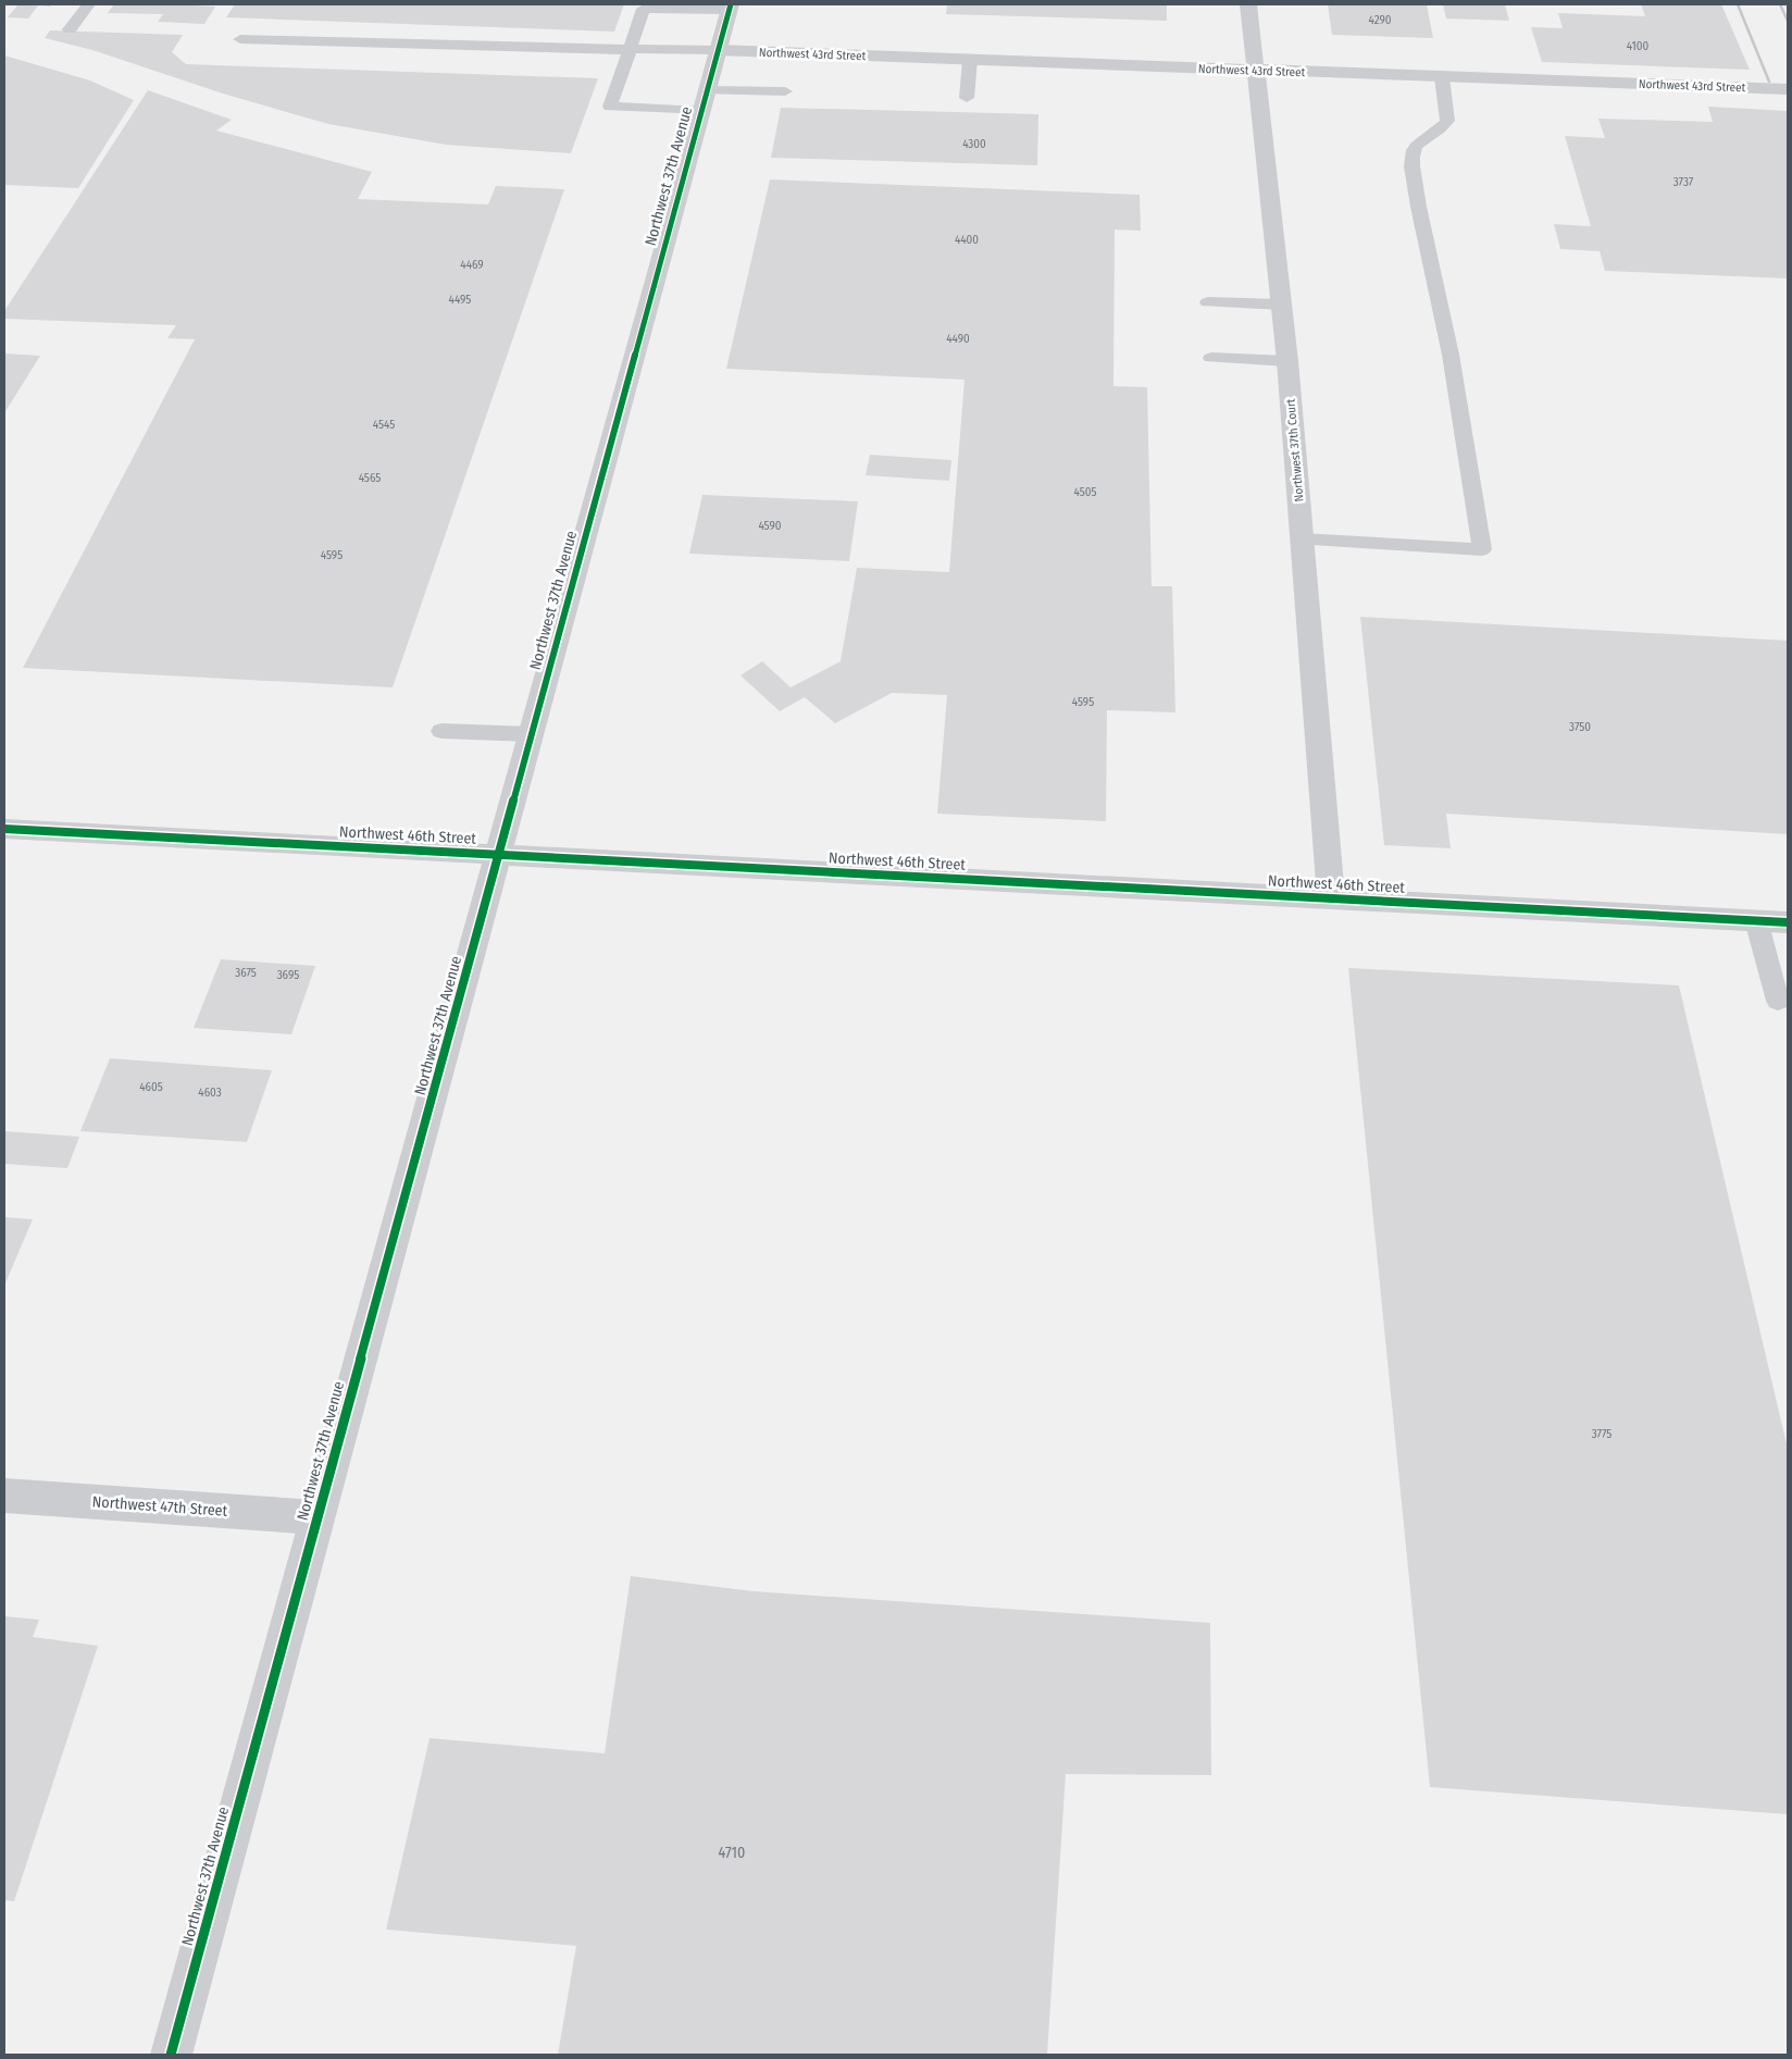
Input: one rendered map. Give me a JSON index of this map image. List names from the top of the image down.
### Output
{
  "streets": {
    "street": [
      "Northwest 43rd Street",
      "Northwest 37th Avenue",
      "Northwest 37th Court",
      "Northwest 46th Street",
      "Northwest 47th Street"
    ]
  },
  "crossings": [
    ["Northwest 43rd Street", "Northwest 37th Avenue"],
    ["Northwest 43rd Street", "Northwest 37th Court"],
    ["Northwest 37th Avenue", "Northwest 46th Street"],
    ["Northwest 37th Avenue", "Northwest 47th Street"],
    ["Northwest 37th Court", "Northwest 46th Street"]
  ],
  "house_numbers": [
    "4290",
    "4100",
    "4300",
    "3737",
    "4400",
    "4469",
    "4495",
    "4490",
    "4545",
    "4565",
    "4505",
    "4590",
    "4595",
    "4595",
    "3750",
    "3675",
    "3695",
    "4605",
    "4603",
    "3775",
    "4710"
  ]
}
